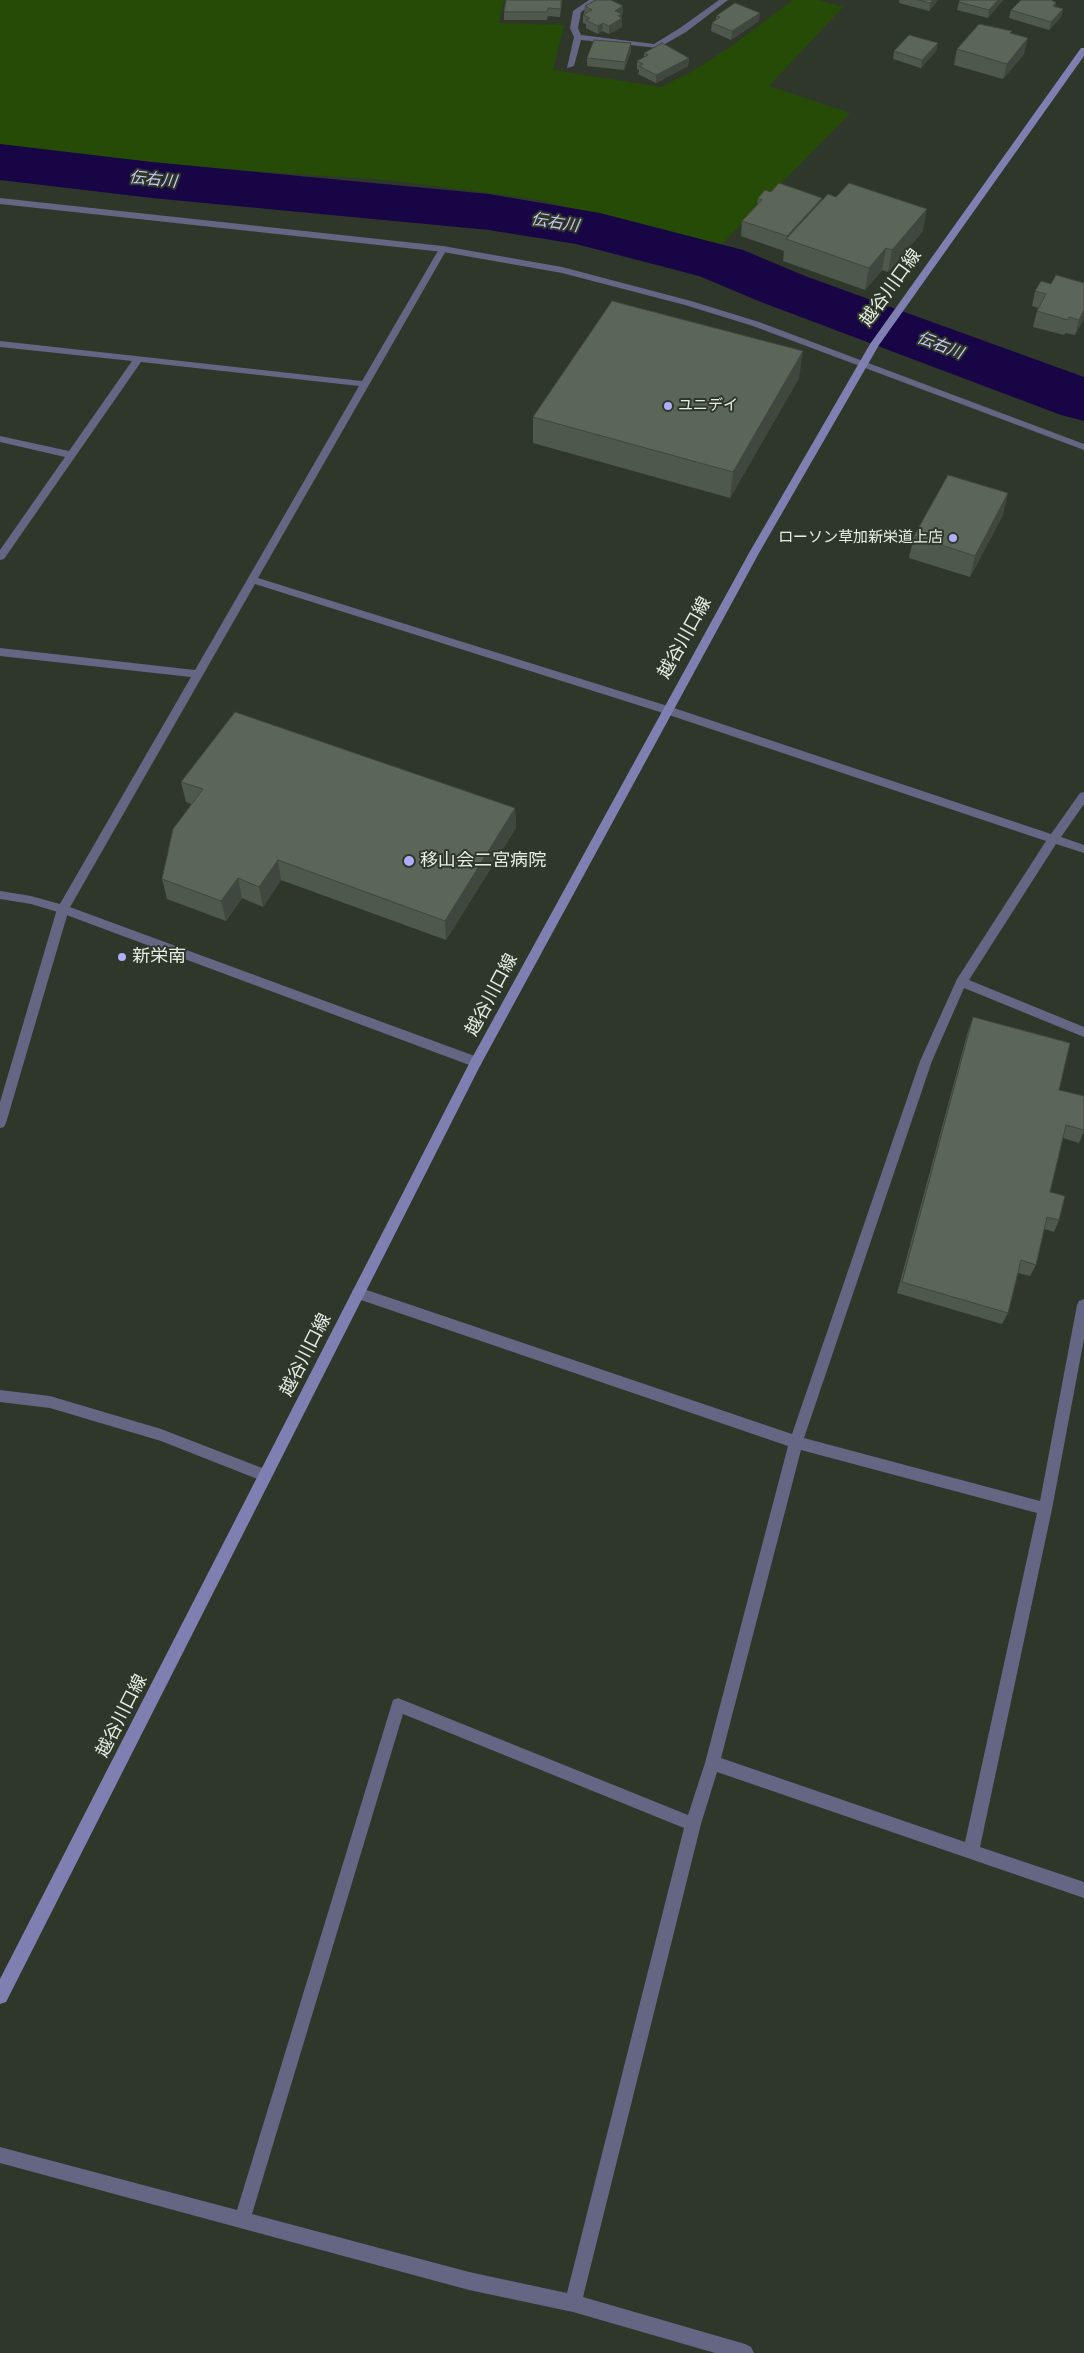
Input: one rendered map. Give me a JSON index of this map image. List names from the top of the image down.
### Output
{
  "streets": {
    "main road": ["越谷川口線"]
  },
  "water": ["伝右川"],
  "places": [
    "ユニデイ",
    "ローソン草加新栄道上店",
    "移山会二宮病院",
    "新栄南"
  ]
}
